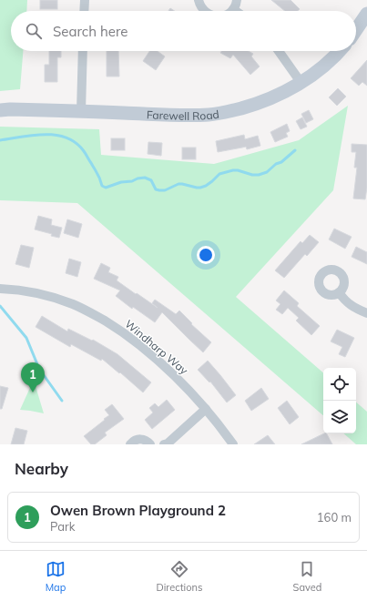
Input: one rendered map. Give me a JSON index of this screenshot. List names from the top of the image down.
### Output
{
  "streets": {
    "street": ["Farewell Road", "Windharp Way"]
  },
  "page": {
    "search": "Search here",
    "pins": "1",
    "heading": "Nearby",
    "list": [
      {
        "mark": "1",
        "name": "Owen Brown Playground 2",
        "note": "Park",
        "value": "160 m"
      }
    ],
    "nav": ["Map", "Directions", "Saved"]
  }
}
